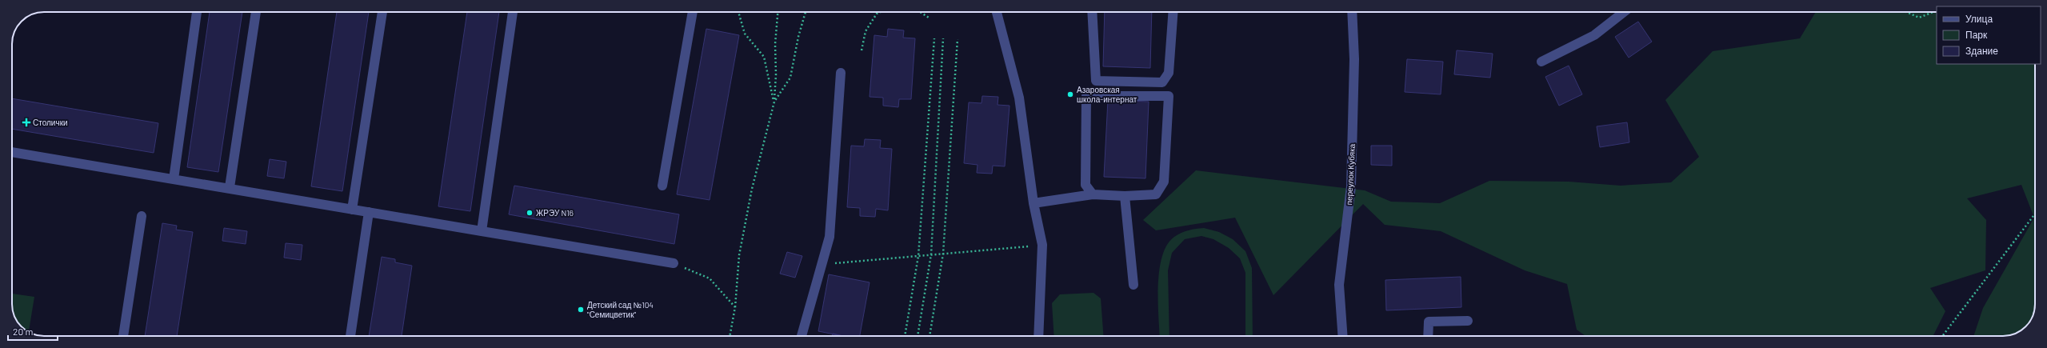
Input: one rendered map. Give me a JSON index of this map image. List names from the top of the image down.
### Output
{
  "streets": {
    "street": ["переулок Кубяка"]
  },
  "places": {
    "other": ["Азаровская школа-интернат", "ЖРЭУ N16", "Детский сад №104 \"Семицветик\""],
    "health": ["Столички"]
  },
  "legend": ["Улица", "Парк", "Здание"],
  "scale_bar": "20 m"
}
